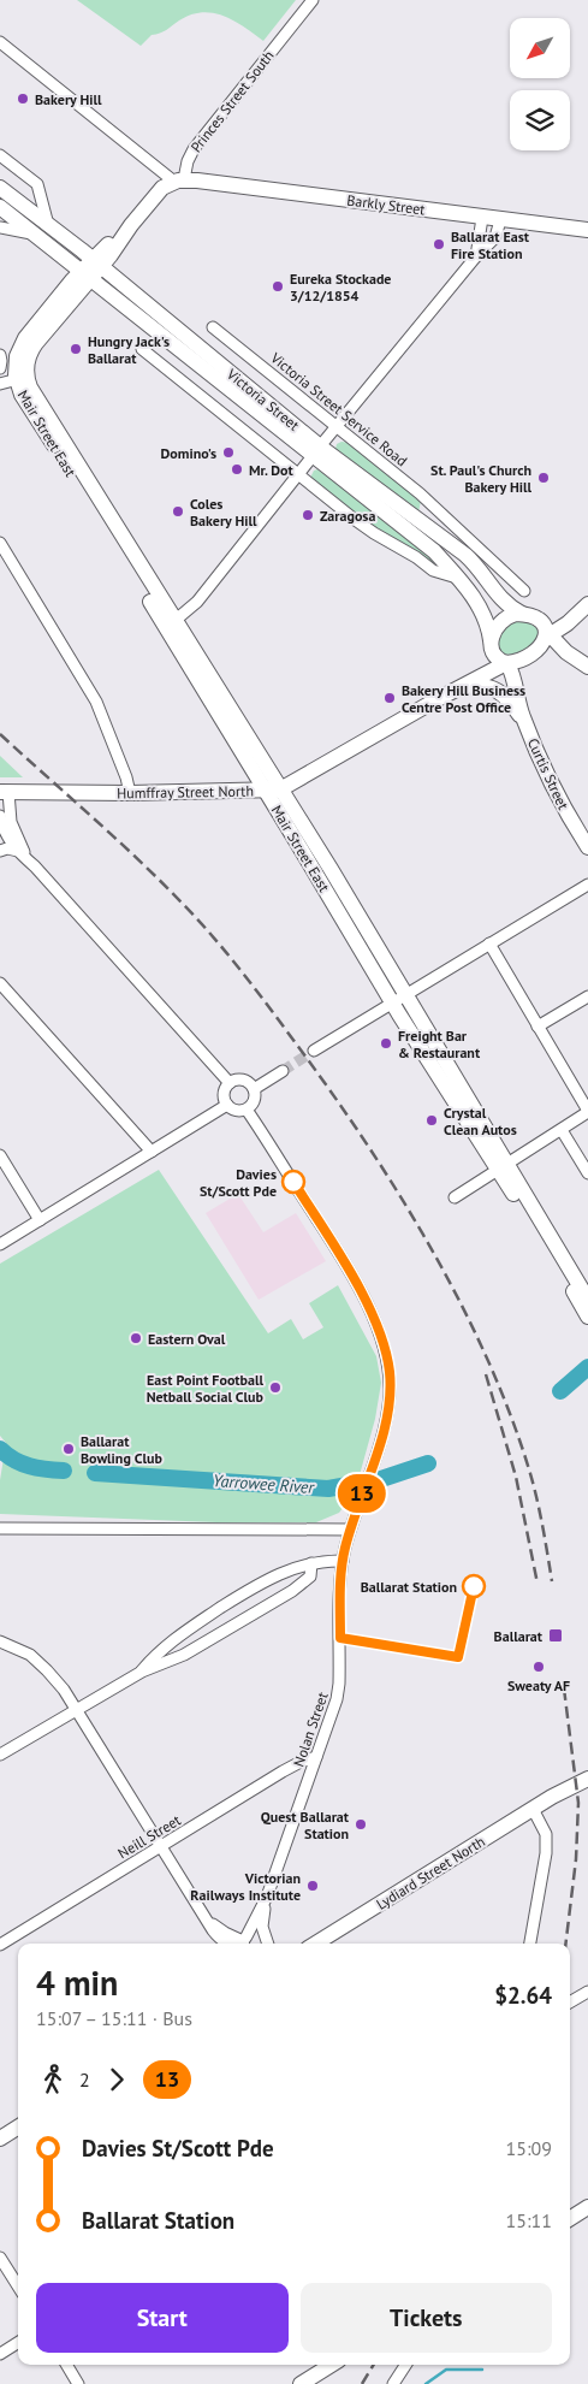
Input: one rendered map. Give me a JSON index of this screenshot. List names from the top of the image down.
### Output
{
  "streets": {
    "main road": [
      "Barkly Street",
      "Victoria Street",
      "Mair Street East",
      "Curtis Street",
      "Humffray Street North",
      "Lydiard Street North"
    ],
    "street": [
      "Princes Street South",
      "Victoria Street Service Road",
      "Nolan Street",
      "Neill Street"
    ]
  },
  "crossings": [
    ["Princes Street South", "Barkly Street"],
    ["Victoria Street", "Curtis Street"],
    ["Victoria Street", "Humffray Street North"],
    ["Mair Street East", "Humffray Street North"],
    ["Curtis Street", "Humffray Street North"],
    ["Nolan Street", "Neill Street"]
  ],
  "water": ["Yarrowee River"],
  "places": {
    "other": [
      "Bakery Hill",
      "Ballarat East Fire Station",
      "Eureka Stockade 3/12/1854",
      "Hungry Jack's Ballarat",
      "Domino's",
      "Mr. Dot",
      "St. Paul's Church Bakery Hill",
      "Coles Bakery Hill",
      "Zaragosa",
      "Bakery Hill Business Centre Post Office",
      "Freight Bar & Restaurant",
      "Crystal Clean Autos",
      "Davies St/Scott Pde",
      "Eastern Oval",
      "East Point Football Netball Social Club",
      "Ballarat Bowling Club",
      "Ballarat Station",
      "Sweaty AF",
      "Quest Ballarat Station",
      "Victorian Railways Institute"
    ],
    "transit": ["Ballarat"]
  },
  "lines": ["bus line 13"],
  "north": "bottom left",
  "page": {
    "on_map": "13",
    "heading": ["4 min", "15:07 – 15:11 · Bus", "$2.64"],
    "legs": ["2", "13"],
    "list": [
      {
        "name": "Davies St/Scott Pde",
        "value": "15:09"
      },
      {
        "name": "Ballarat Station",
        "value": "15:11"
      }
    ],
    "buttons": ["Start", "Tickets"]
  }
}
